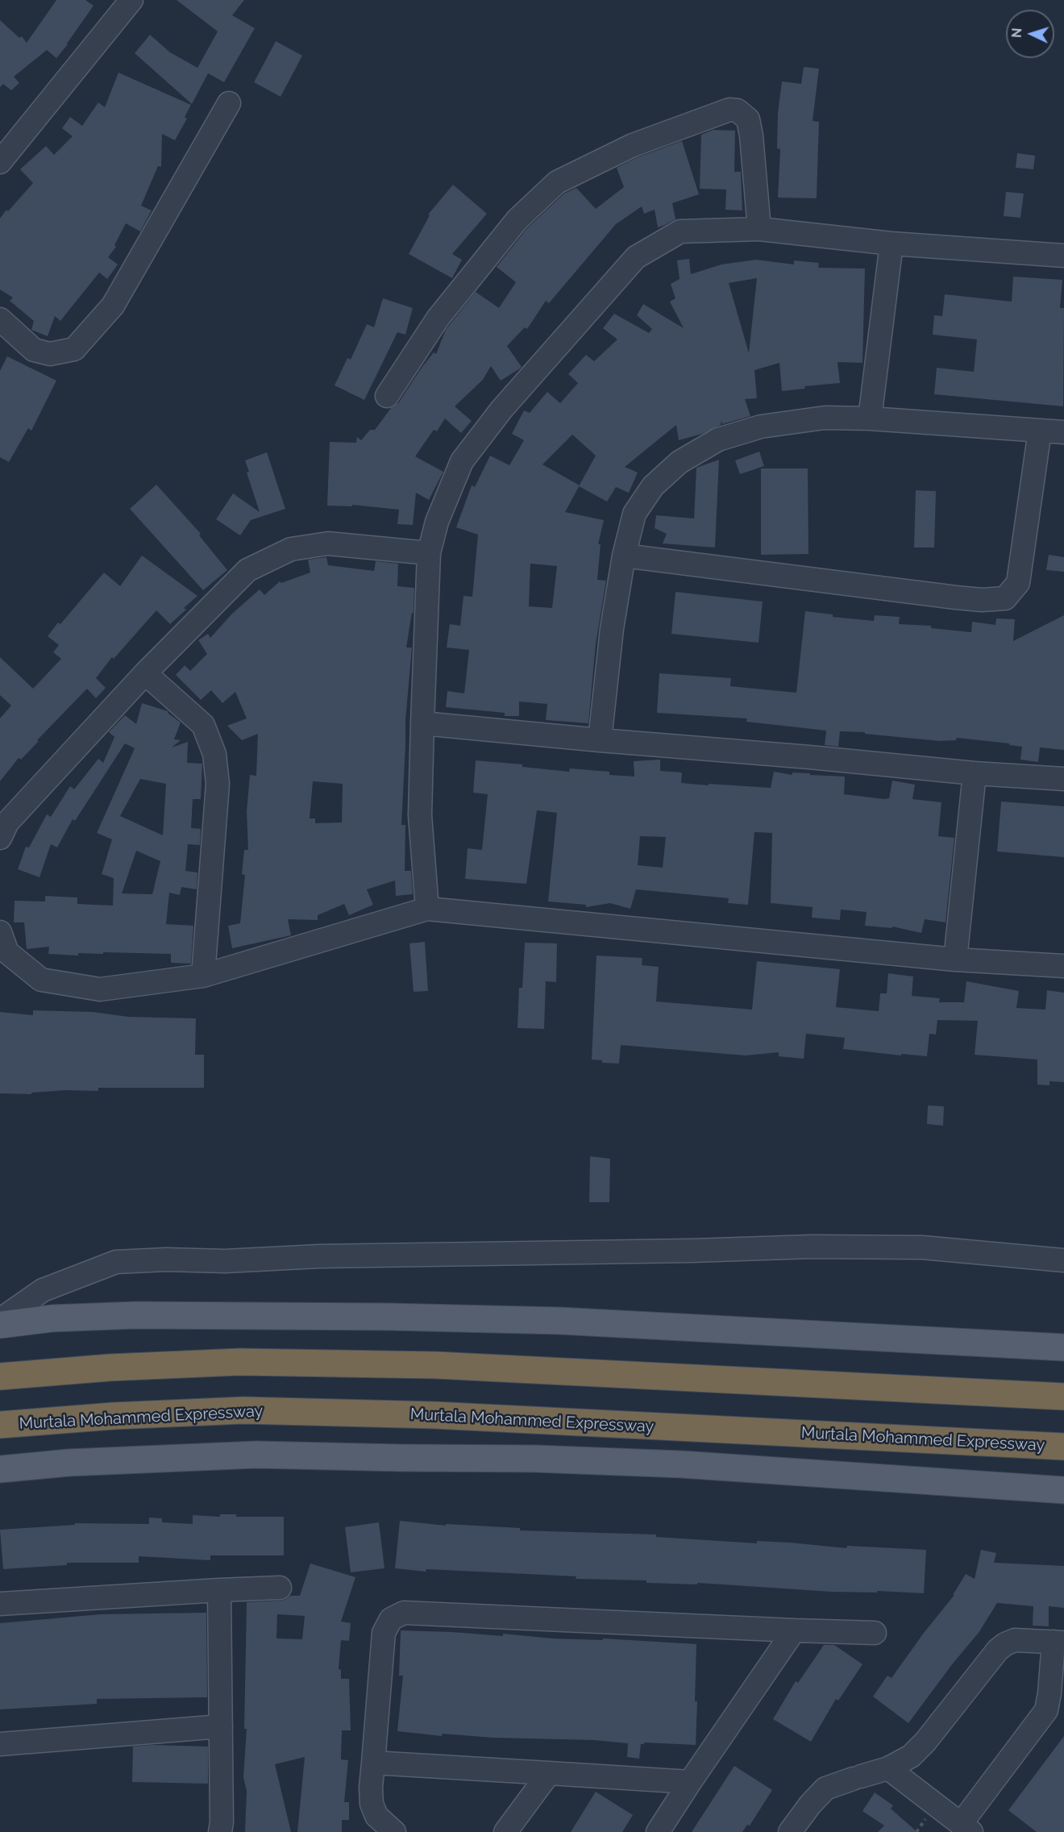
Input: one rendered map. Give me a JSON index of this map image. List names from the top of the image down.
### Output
{
  "streets": {
    "highway": ["Murtala Mohammed Expressway"]
  },
  "north": "left"
}
